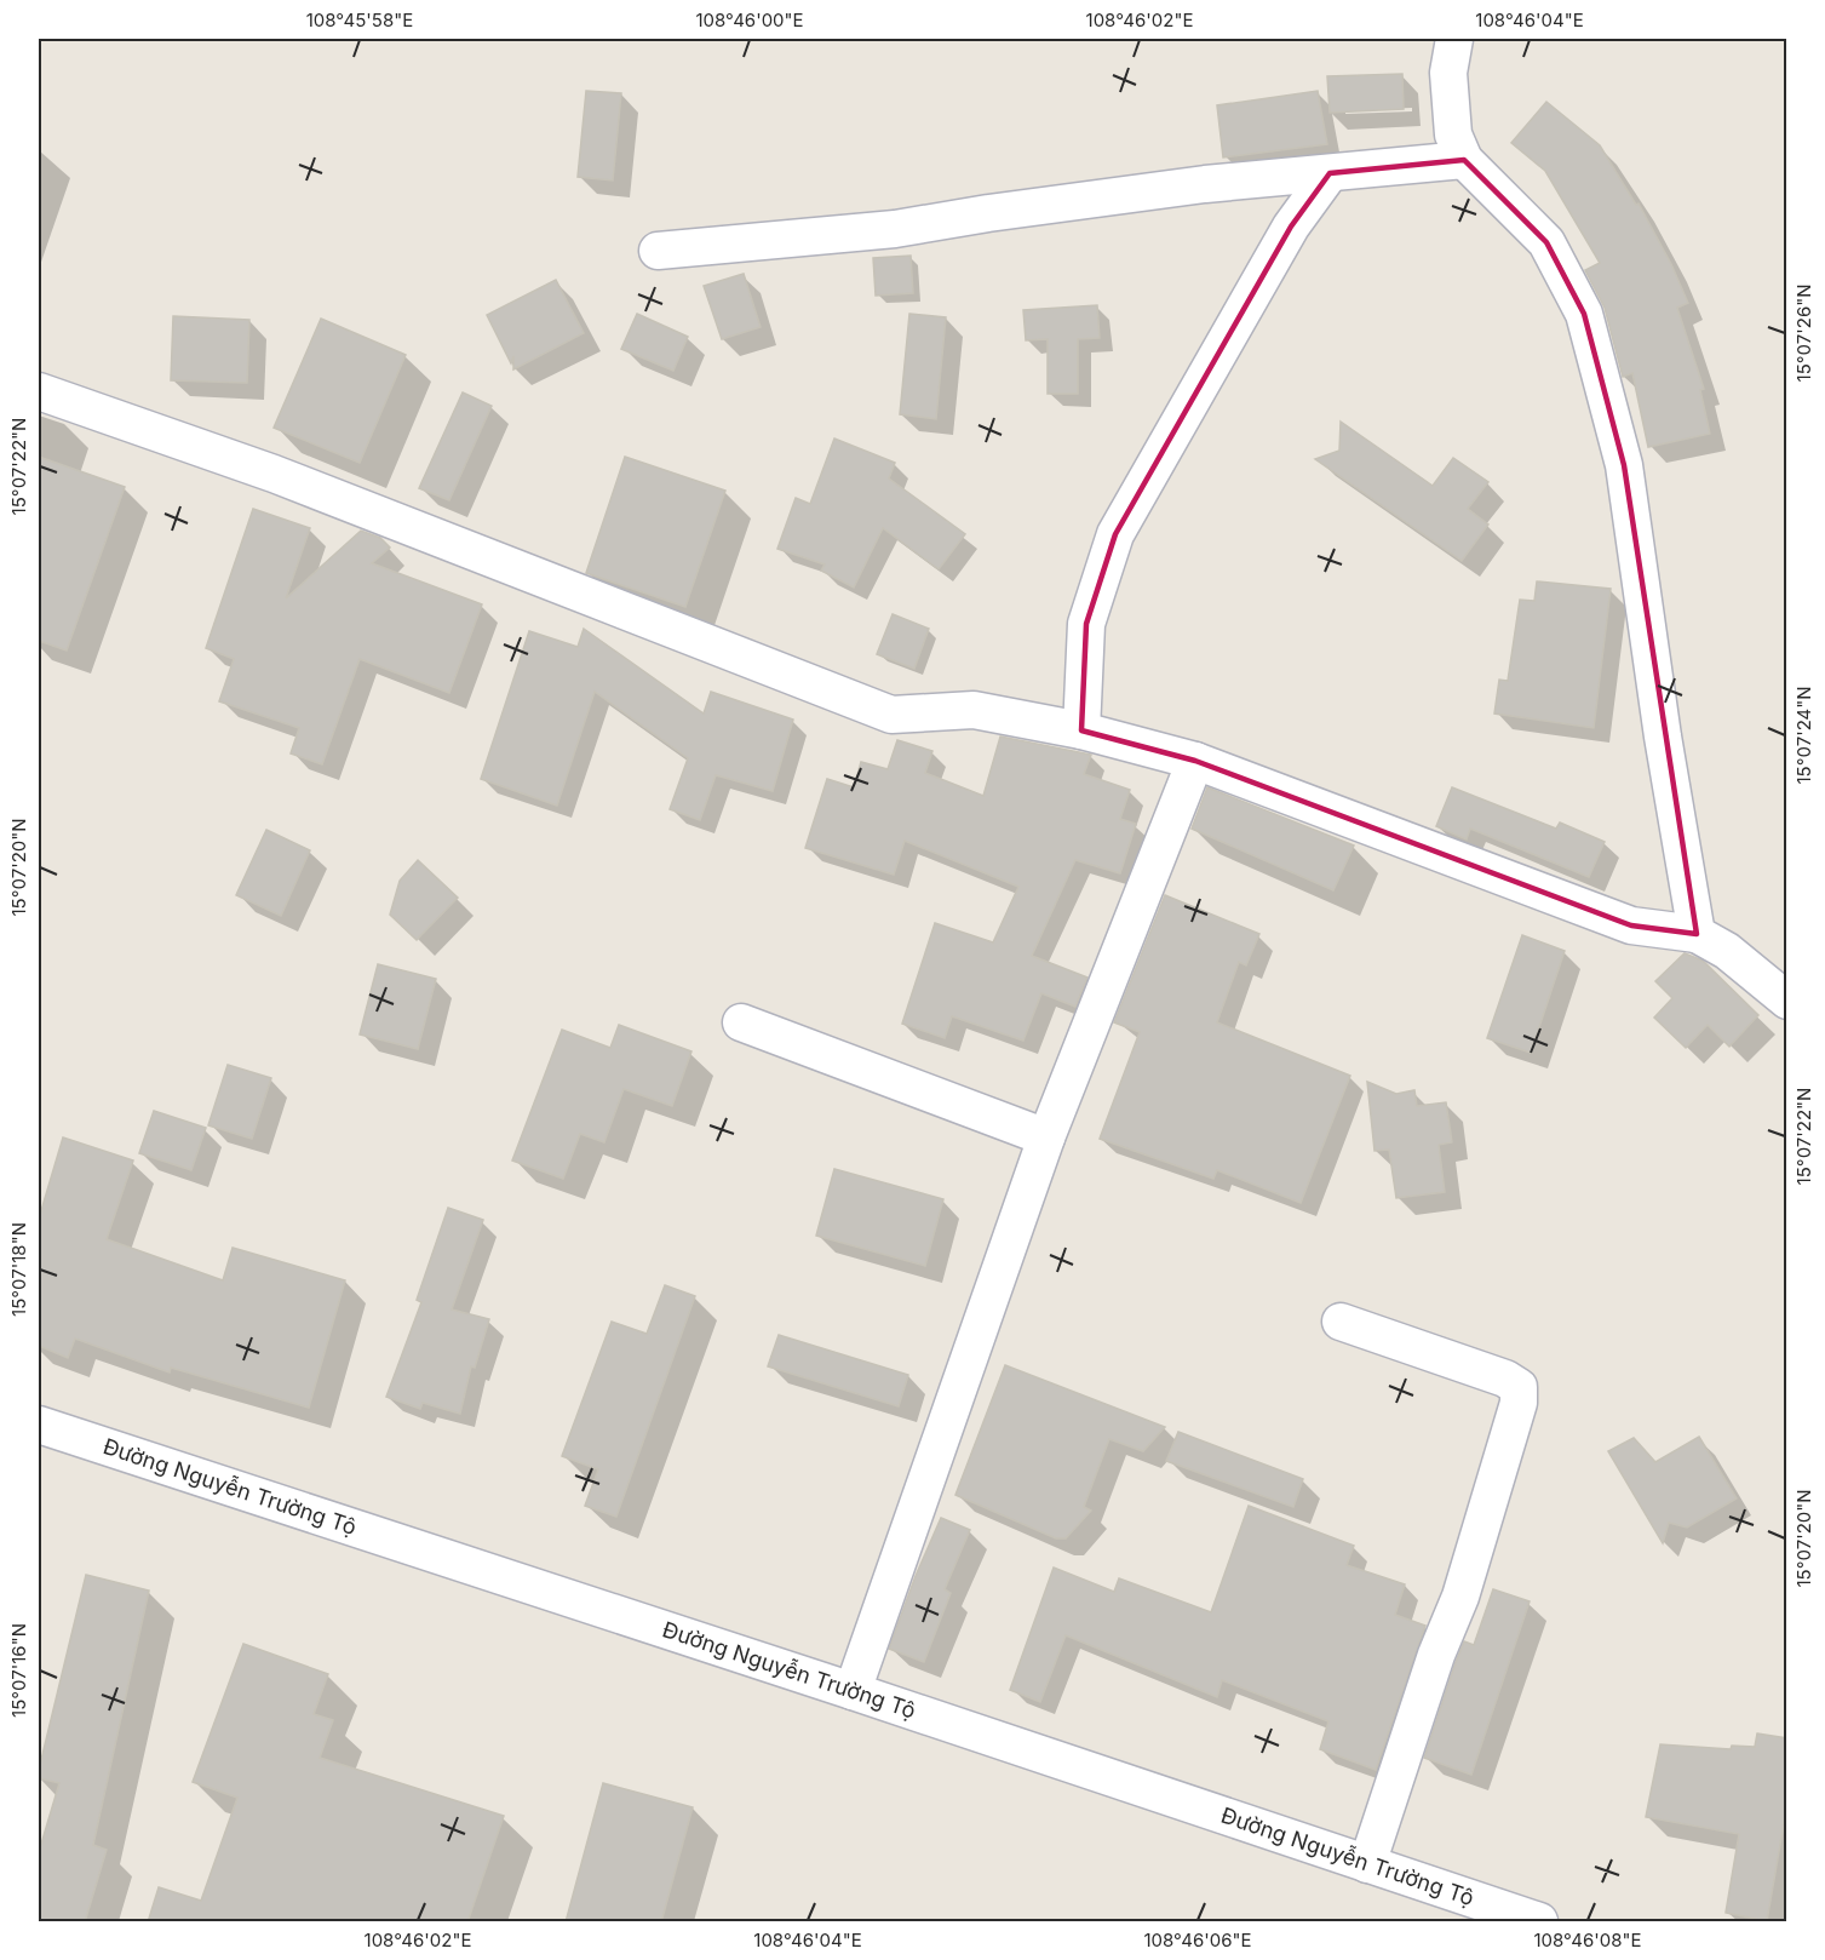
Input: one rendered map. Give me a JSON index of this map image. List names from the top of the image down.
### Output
{
  "streets": {
    "street": ["Đường Nguyễn Trường Tộ"]
  },
  "coordinates": [
    "108°45'58\"E",
    "108°46'00\"E",
    "108°46'02\"E",
    "108°46'04\"E",
    "15°07'26\"N",
    "15°07'22\"N",
    "15°07'24\"N",
    "15°07'20\"N",
    "15°07'18\"N",
    "15°07'16\"N",
    "108°46'06\"E",
    "108°46'08\"E"
  ]
}
